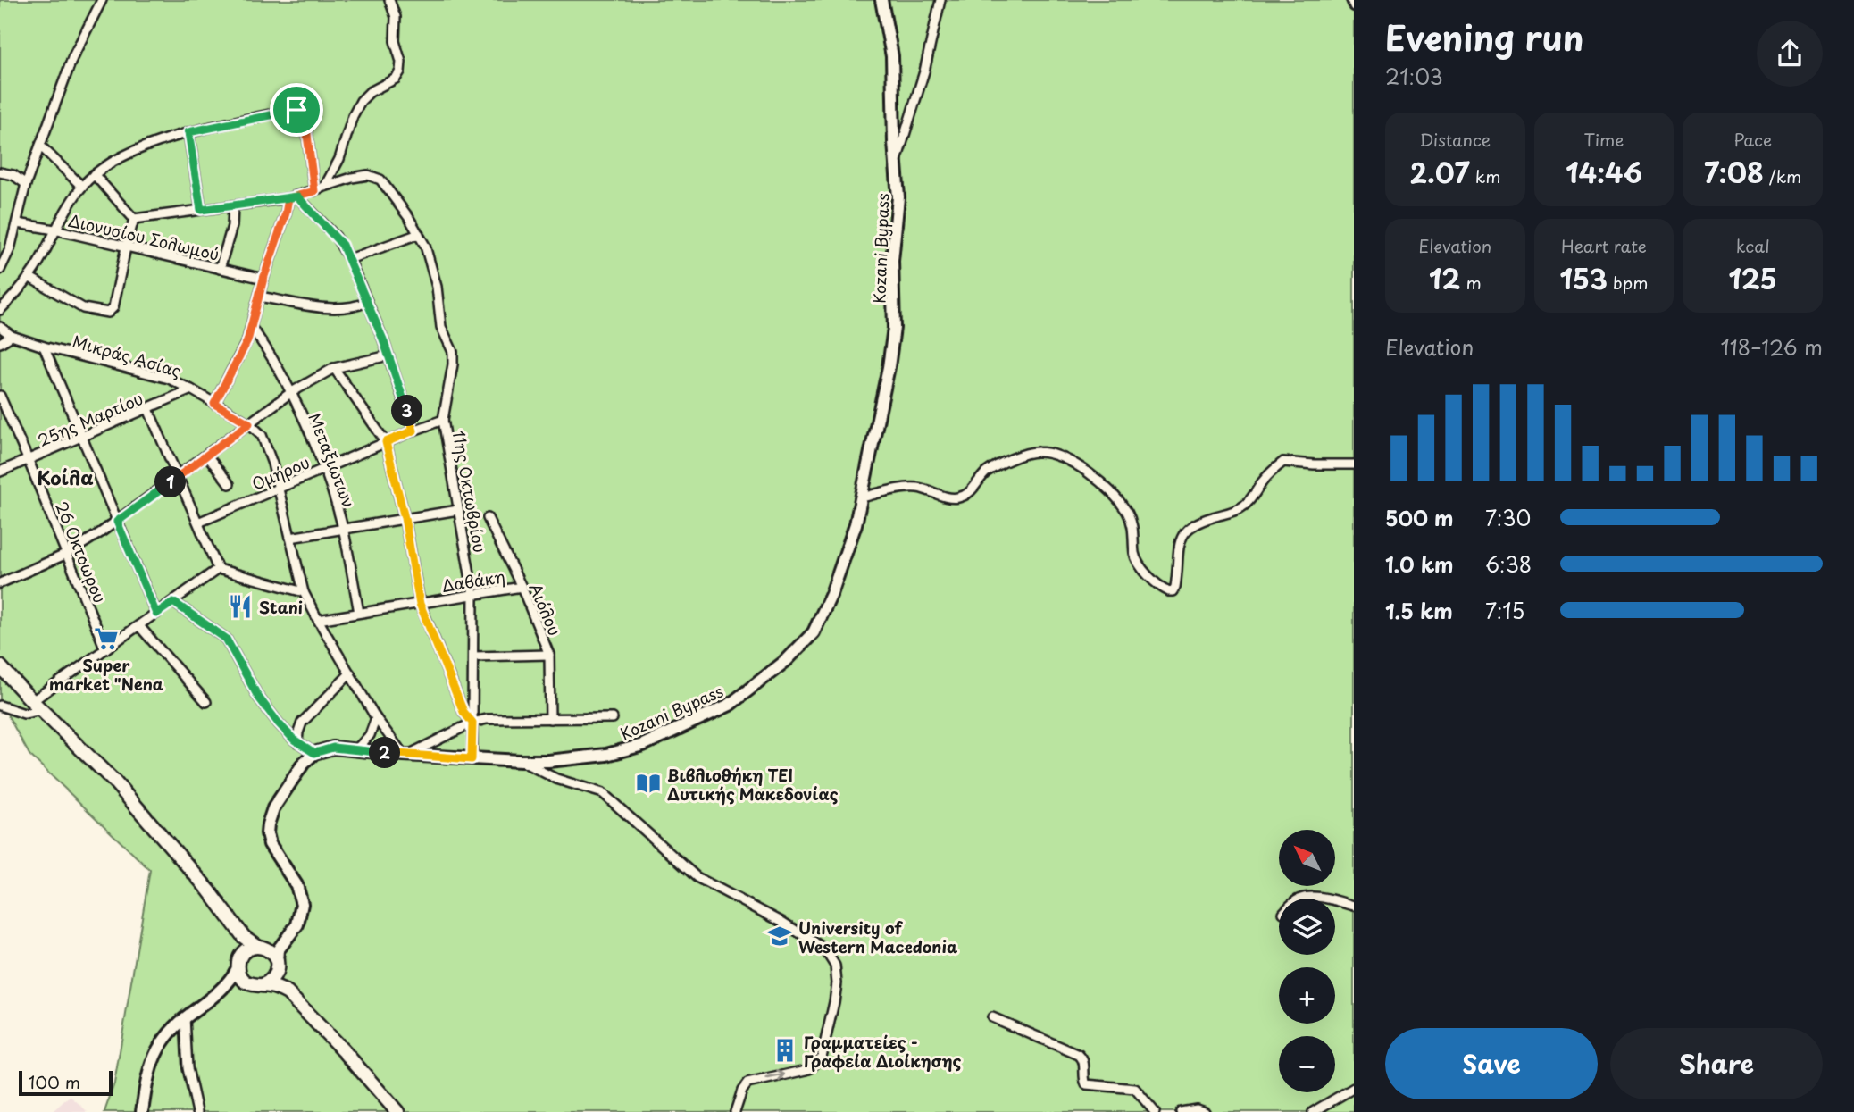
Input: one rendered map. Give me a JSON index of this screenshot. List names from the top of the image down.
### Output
{
  "streets": {
    "main road": ["Kozani Bypass"],
    "street": [
      "Διονυσίου Σολωμού",
      "Μικράς Ασίας",
      "25ης Μαρτίου",
      "Μεταξιωτων",
      "Ομήρου",
      "11ης Οκτωβρίου",
      "26 Οκτοωρου",
      "Δαβάκη",
      "Αιόλου"
    ]
  },
  "crossings": [
    ["Kozani Bypass", "Μικράς Ασίας"],
    ["Kozani Bypass", "11ης Οκτωβρίου"],
    ["Μικράς Ασίας", "25ης Μαρτίου"],
    ["Μικράς Ασίας", "Ομήρου"],
    ["Μικράς Ασίας", "Δαβάκη"],
    ["25ης Μαρτίου", "26 Οκτοωρου"],
    ["Μεταξιωτων", "Ομήρου"],
    ["Μεταξιωτων", "Δαβάκη"],
    ["Ομήρου", "11ης Οκτωβρίου"],
    ["11ης Οκτωβρίου", "Δαβάκη"],
    ["Δαβάκη", "Αιόλου"]
  ],
  "districts": ["Κοίλα"],
  "places": {
    "restaurant": ["Stani"],
    "supermarket": ["Super market \"Nena"],
    "library": ["Βιβλιοθήκη ΤΕΙ Δυτικής Μακεδονίας"],
    "school or university": ["University of Western Macedonia"],
    "building": ["Γραμματείες - Γραφεία Διοίκησης"]
  },
  "scale_bar": "100 m",
  "north": "top left",
  "page": {
    "heading": ["Evening run", "21:03"],
    "stats": [
      ["Distance", "2.07 km"],
      ["Time", "14:46"],
      ["Pace", "7:08 /km"],
      ["Elevation", "12 m"],
      ["Heart rate", "153 bpm"],
      ["kcal", "125"]
    ],
    "chart": ["Elevation", "118–126 m"],
    "pins": ["3", "1", "2"],
    "list": [
      {
        "name": "500 m",
        "note": "7:30"
      },
      {
        "name": "1.0 km",
        "note": "6:38"
      },
      {
        "name": "1.5 km",
        "note": "7:15"
      }
    ],
    "map_buttons": ["+", "−"],
    "buttons": ["Save", "Share"],
    "scale": "100 m"
  }
}
